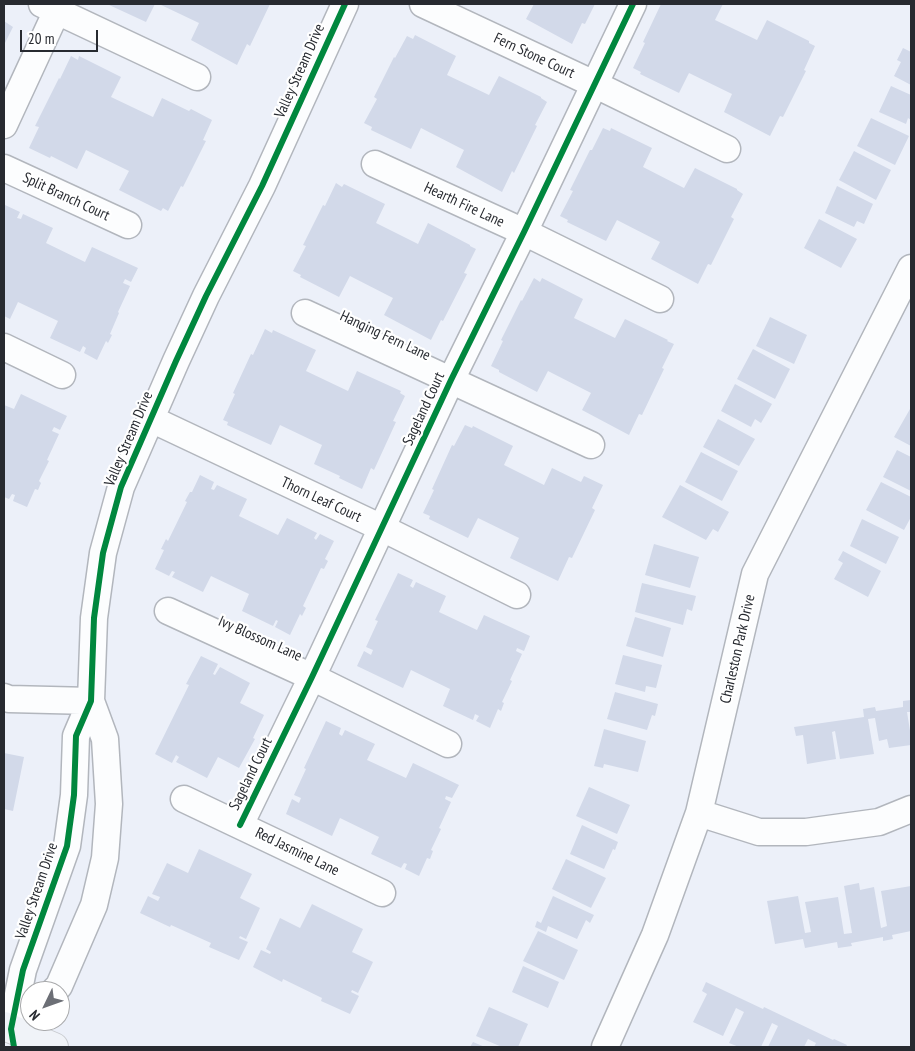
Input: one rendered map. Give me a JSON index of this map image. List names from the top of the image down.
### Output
{
  "streets": {
    "street": [
      "Fern Stone Court",
      "Valley Stream Drive",
      "Split Branch Court",
      "Hearth Fire Lane",
      "Hanging Fern Lane",
      "Sageland Court",
      "Thorn Leaf Court",
      "Ivy Blossom Lane",
      "Charleston Park Drive",
      "Red Jasmine Lane"
    ]
  },
  "crossings": [
    ["Fern Stone Court", "Sageland Court"],
    ["Valley Stream Drive", "Thorn Leaf Court"],
    ["Hearth Fire Lane", "Sageland Court"],
    ["Hanging Fern Lane", "Sageland Court"],
    ["Sageland Court", "Thorn Leaf Court"],
    ["Sageland Court", "Ivy Blossom Lane"],
    ["Sageland Court", "Red Jasmine Lane"]
  ],
  "scale_bar": "20 m",
  "north": "bottom left"
}
